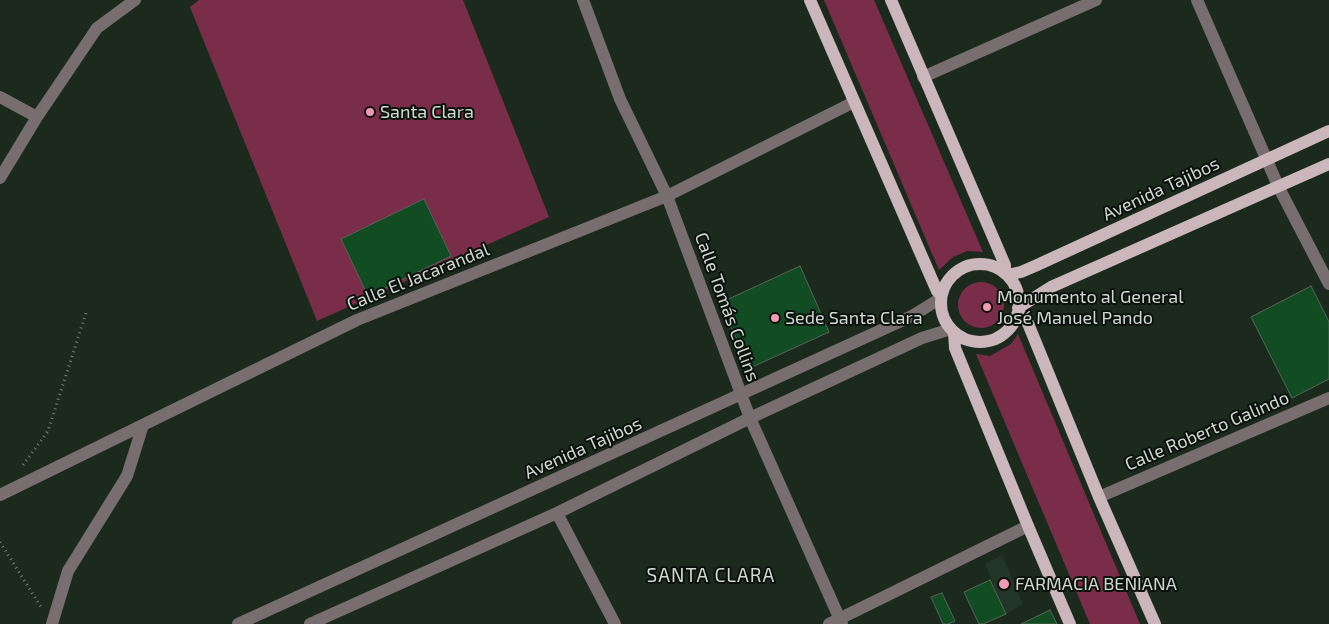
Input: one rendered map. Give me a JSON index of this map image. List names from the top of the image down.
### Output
{
  "streets": {
    "main road": ["Avenida Tajibos"],
    "street": ["Calle El Jacarandal", "Calle Tomás Collins", "Calle Roberto Galindo"]
  },
  "crossings": [
    ["Avenida Tajibos", "Calle Tomás Collins"],
    ["Calle El Jacarandal", "Calle Tomás Collins"]
  ],
  "districts": ["SANTA CLARA"],
  "places": [
    "Santa Clara",
    "Monumento al General José Manuel Pando",
    "Sede Santa Clara",
    "FARMACIA BENIANA"
  ]
}
